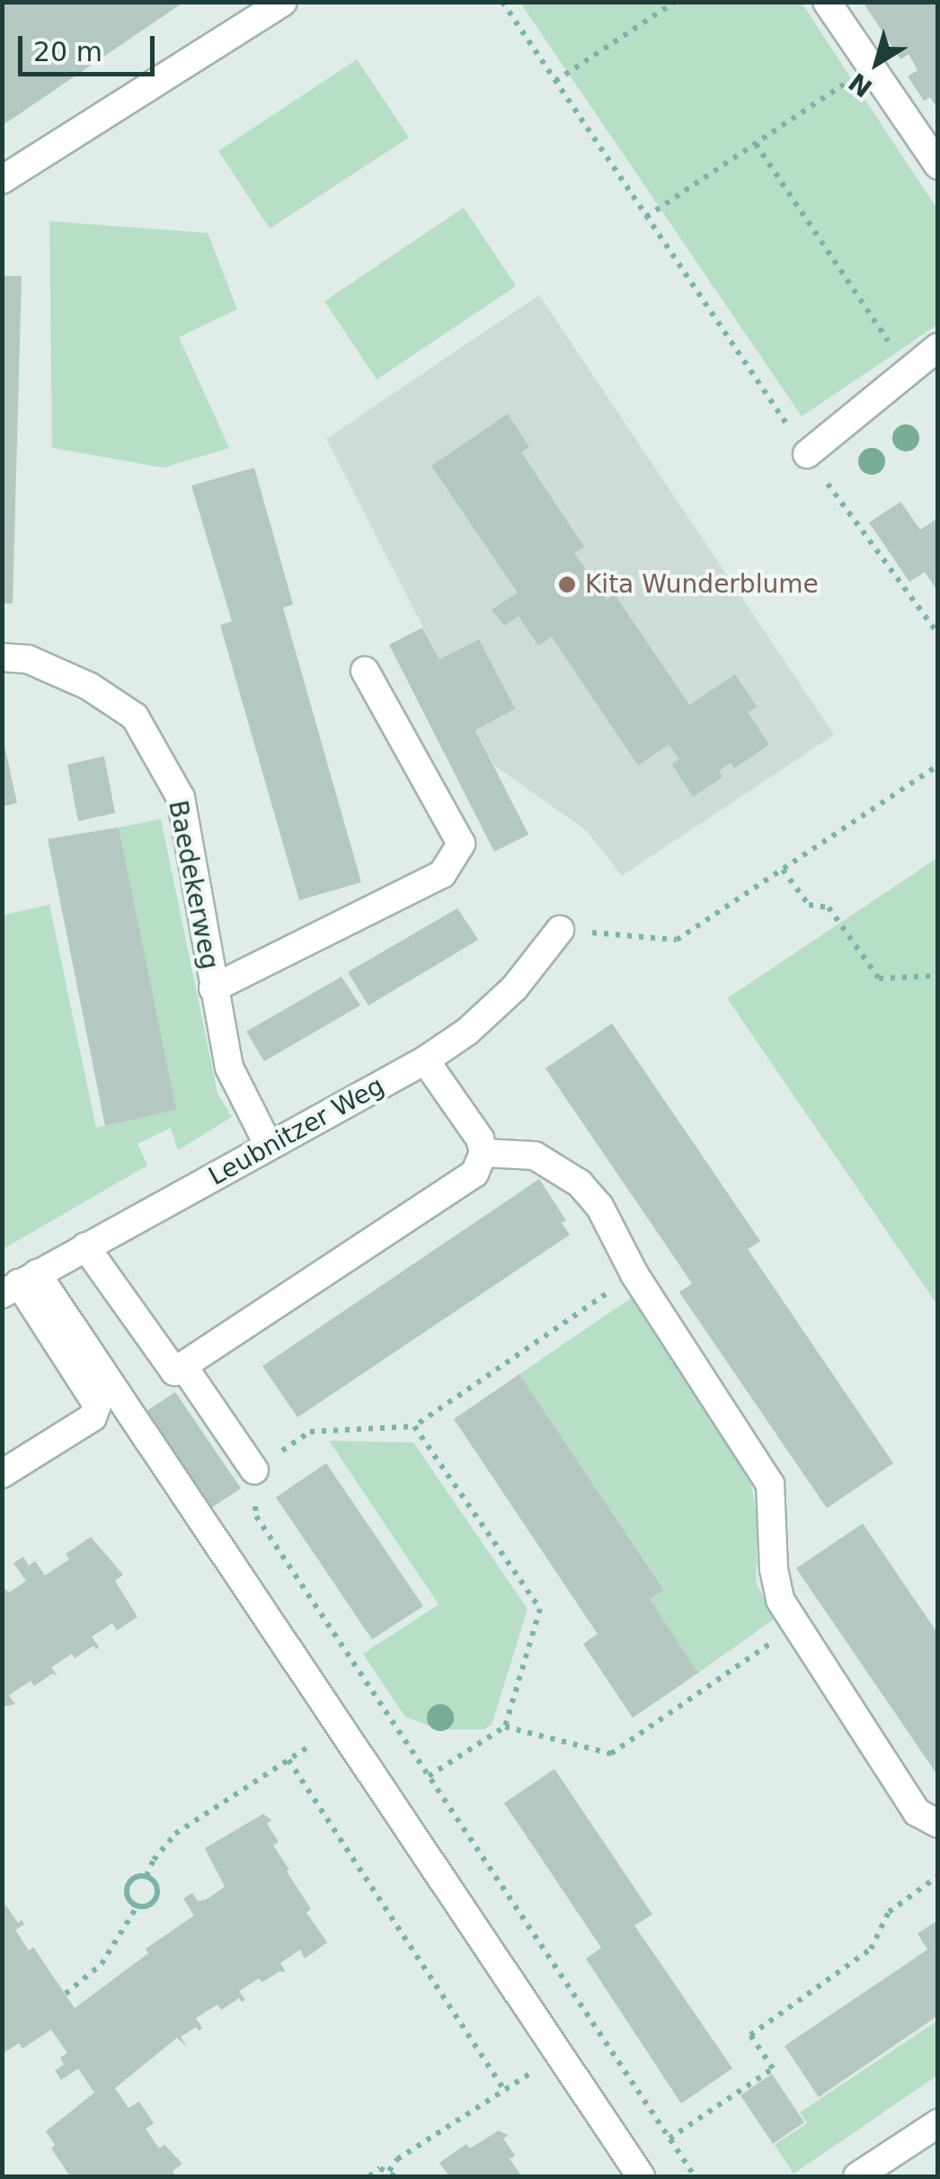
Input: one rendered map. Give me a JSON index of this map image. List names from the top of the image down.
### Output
{
  "streets": {
    "street": ["Baedekerweg", "Leubnitzer Weg"]
  },
  "crossings": [
    ["Baedekerweg", "Leubnitzer Weg"]
  ],
  "places": ["Kita Wunderblume"],
  "scale_bar": "20 m",
  "north": "bottom left"
}
